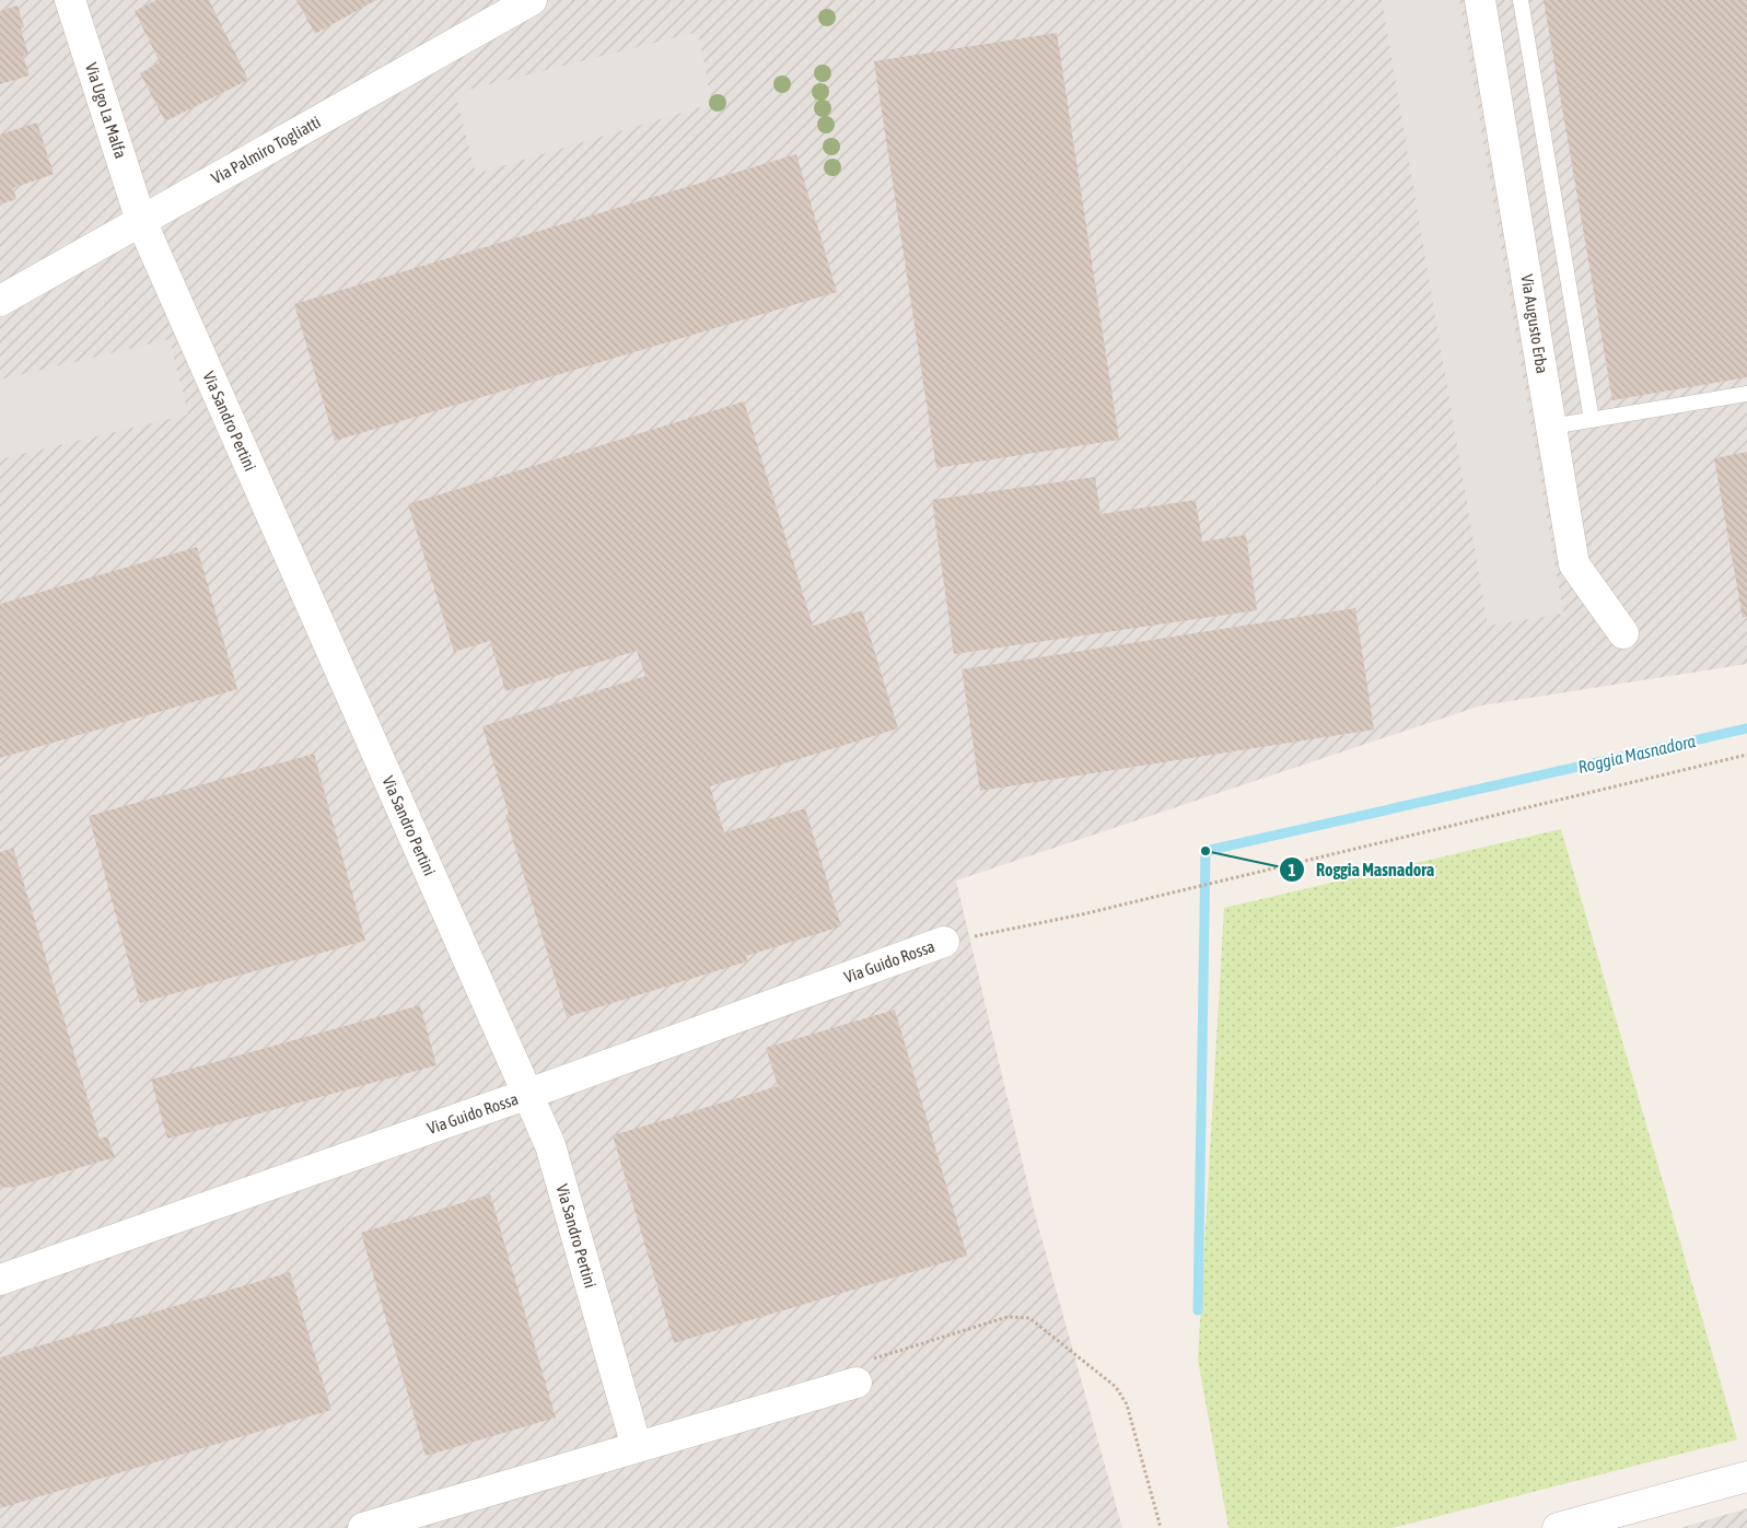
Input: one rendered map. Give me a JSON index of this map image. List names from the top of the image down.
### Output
{
  "streets": {
    "street": [
      "Via Ugo La Malfa",
      "Via Palmiro Togliatti",
      "Via Augusto Erba",
      "Via Sandro Pertini",
      "Via Guido Rossa"
    ]
  },
  "crossings": [
    ["Via Ugo La Malfa", "Via Palmiro Togliatti"],
    ["Via Ugo La Malfa", "Via Sandro Pertini"],
    ["Via Palmiro Togliatti", "Via Sandro Pertini"],
    ["Via Sandro Pertini", "Via Guido Rossa"]
  ],
  "water": ["Roggia Masnadora"],
  "places": ["Roggia Masnadora"]
}
